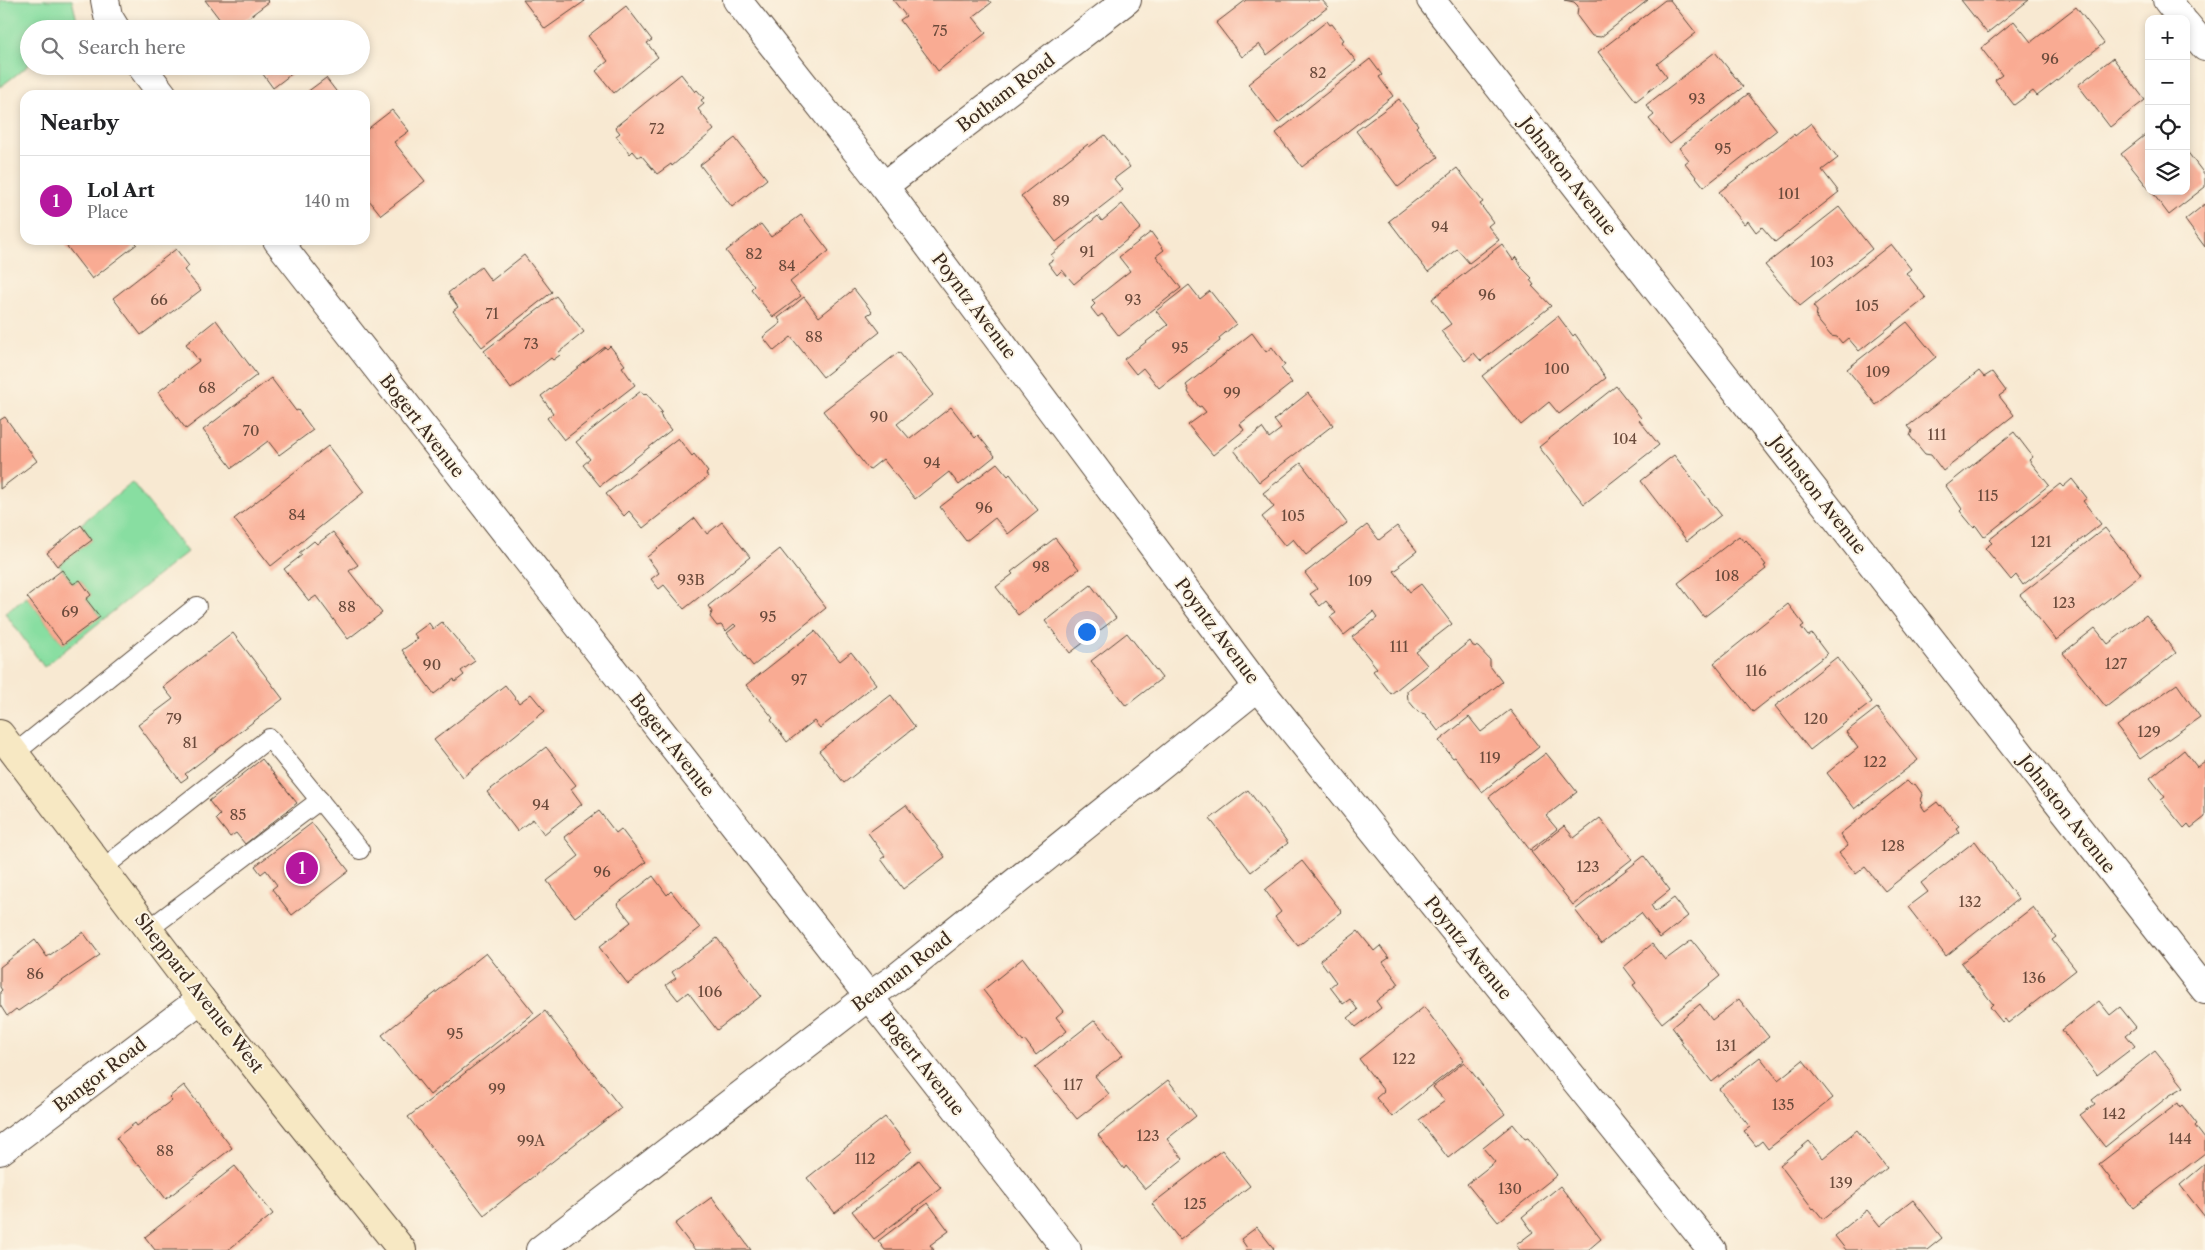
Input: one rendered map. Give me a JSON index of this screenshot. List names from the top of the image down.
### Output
{
  "streets": {
    "main road": ["Sheppard Avenue West"],
    "street": [
      "Botham Road",
      "Johnston Avenue",
      "Poyntz Avenue",
      "Bogert Avenue",
      "Beaman Road",
      "Bangor Road"
    ]
  },
  "crossings": [
    ["Botham Road", "Poyntz Avenue"],
    ["Poyntz Avenue", "Beaman Road"],
    ["Bogert Avenue", "Beaman Road"],
    ["Sheppard Avenue West", "Bangor Road"]
  ],
  "house_numbers": [
    "75",
    "96",
    "82",
    "93",
    "72",
    "95",
    "101",
    "89",
    "94",
    "91",
    "82",
    "103",
    "84",
    "96",
    "66",
    "93",
    "105",
    "71",
    "88",
    "73",
    "95",
    "100",
    "109",
    "68",
    "99",
    "90",
    "70",
    "111",
    "104",
    "94",
    "115",
    "96",
    "84",
    "105",
    "121",
    "98",
    "108",
    "93B",
    "109",
    "123",
    "88",
    "69",
    "95",
    "111",
    "127",
    "90",
    "116",
    "97",
    "79",
    "120",
    "129",
    "81",
    "119",
    "122",
    "94",
    "85",
    "128",
    "123",
    "96",
    "132",
    "86",
    "136",
    "106",
    "95",
    "131",
    "122",
    "117",
    "99",
    "135",
    "142",
    "123",
    "144",
    "99A",
    "88",
    "112",
    "139",
    "130",
    "125"
  ],
  "page": {
    "map_buttons": ["+", "−"],
    "search": "Search here",
    "heading": "Nearby",
    "list": [
      {
        "mark": "1",
        "name": "Lol Art",
        "note": "Place",
        "value": "140 m"
      }
    ],
    "pins": "1"
  }
}
